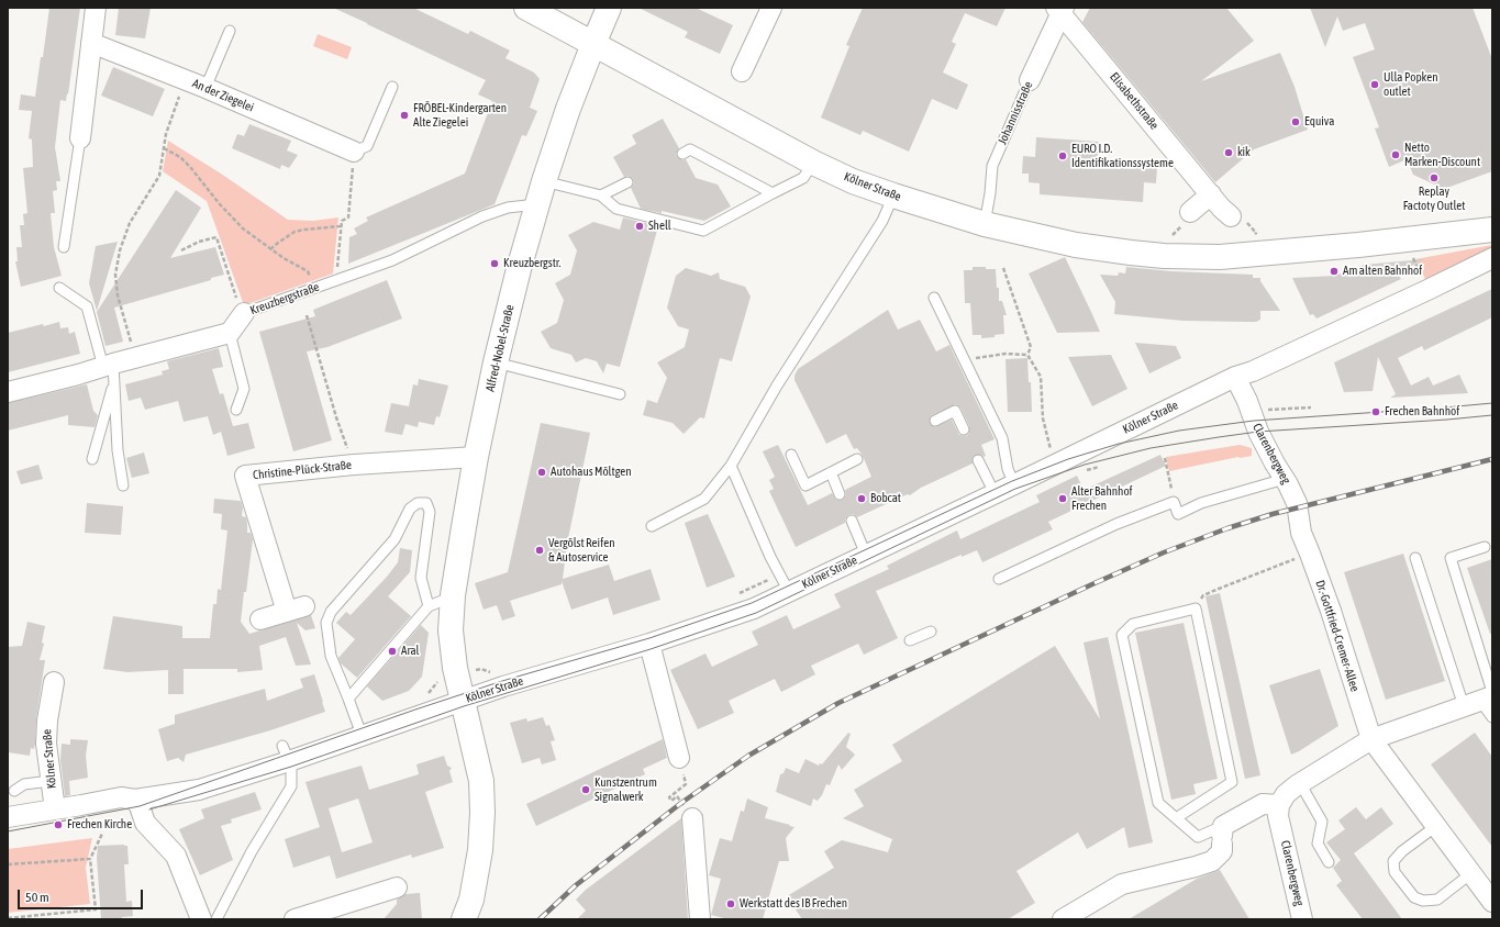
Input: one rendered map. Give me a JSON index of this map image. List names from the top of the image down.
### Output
{
  "streets": {
    "main road": ["Kölner Straße", "Alfred-Nobel-Straße"],
    "street": [
      "An der Ziegelei",
      "Elisabethstraße",
      "Johannisstraße",
      "Kreuzbergstraße",
      "Clarenbergweg",
      "Christine-Plück-Straße",
      "Dr.-Gottfried-Cremer-Allee"
    ]
  },
  "crossings": [
    ["Elisabethstraße", "Johannisstraße"],
    ["Johannisstraße", "Kölner Straße"],
    ["Kölner Straße", "Alfred-Nobel-Straße"],
    ["Kölner Straße", "Clarenbergweg"],
    ["Kreuzbergstraße", "Alfred-Nobel-Straße"],
    ["Alfred-Nobel-Straße", "Christine-Plück-Straße"],
    ["Clarenbergweg", "Dr.-Gottfried-Cremer-Allee"]
  ],
  "places": [
    "Ulla Popken outlet",
    "FRÖBEL-Kindergarten Alte Ziegelei",
    "Equiva",
    "kik",
    "Netto Marken-Discount",
    "EURO I.D. Identifikationssysteme",
    "Replay Factoty Outlet",
    "Shell",
    "Kreuzbergstr.",
    "Am alten Bahnhof",
    "Frechen Bahnhof",
    "Autohaus Möltgen",
    "Bobcat",
    "Alter Bahnhof Frechen",
    "Vergölst Reifen & Autoservice",
    "Aral",
    "Kunstzentrum Signalwerk",
    "Frechen Kirche",
    "Werkstatt des IB Frechen"
  ],
  "scale_bar": "50 m"
}
